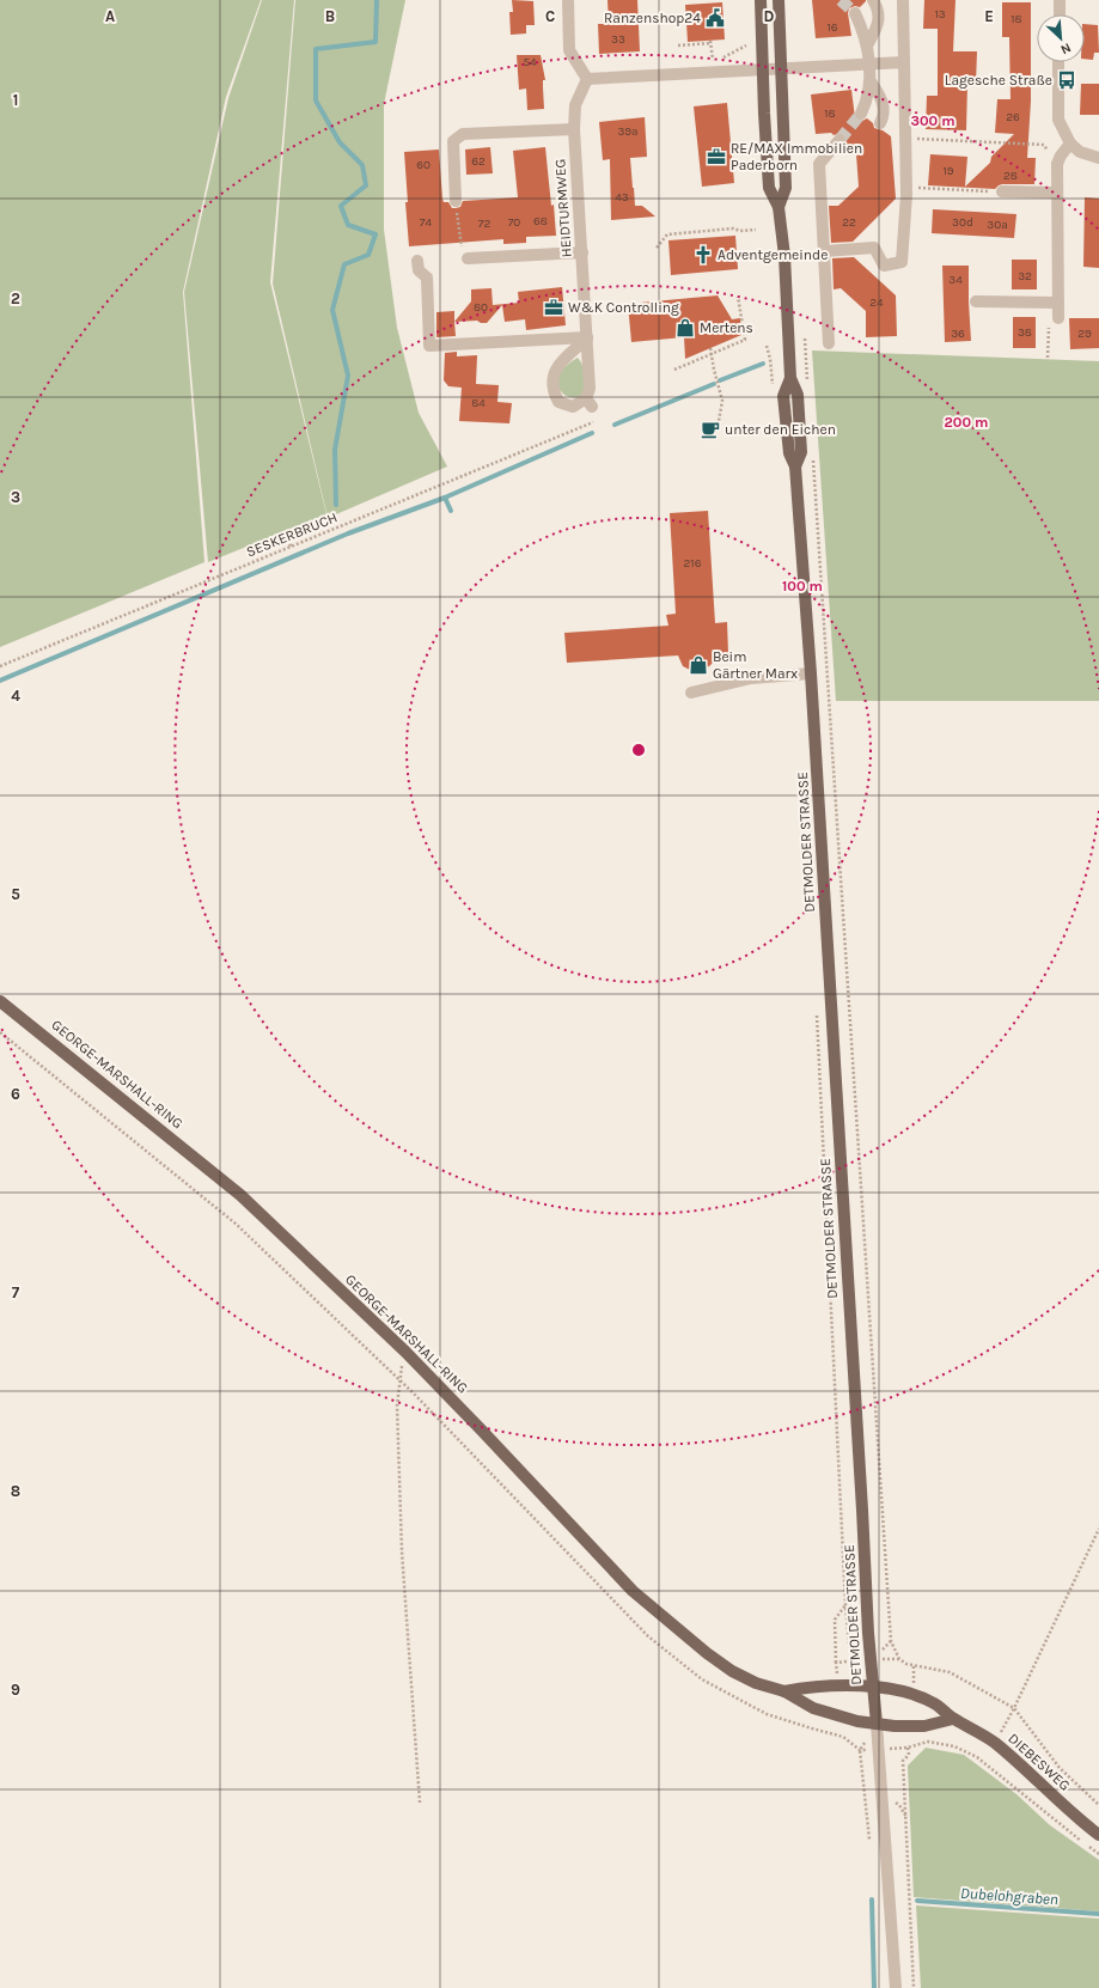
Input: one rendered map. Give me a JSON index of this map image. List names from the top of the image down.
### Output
{
  "streets": {
    "main road": ["DETMOLDER STRASSE", "GEORGE-MARSHALL-RING", "DIEBESWEG"],
    "street": ["HEIDTURMWEG"],
    "path": ["SESKERBRUCH"]
  },
  "crossings": [
    ["DETMOLDER STRASSE", "GEORGE-MARSHALL-RING"],
    ["DETMOLDER STRASSE", "DIEBESWEG"],
    ["GEORGE-MARSHALL-RING", "DIEBESWEG"]
  ],
  "water": ["Dubelohgraben"],
  "places": {
    "public building": ["Ranzenshop24"],
    "bus stop": ["Lagesche Straße"],
    "office": ["RE/MAX Immobilien Paderborn", "W&K Controlling"],
    "church": ["Adventgemeinde"],
    "shop": ["Mertens", "Beim Gärtner Marx"],
    "cafe": ["unter den Eichen"]
  },
  "house_numbers": [
    "13",
    "18",
    "16",
    "33",
    "54",
    "18",
    "26",
    "39a",
    "62",
    "60",
    "19",
    "28",
    "43",
    "68",
    "74",
    "70",
    "22",
    "30d",
    "72",
    "30a",
    "32",
    "34",
    "24",
    "80",
    "38",
    "36",
    "29",
    "84",
    "216"
  ],
  "north": "bottom right",
  "grid": {
    "columns": [
      "A",
      "B",
      "C",
      "D",
      "E"
    ],
    "rows": [
      "1",
      "2",
      "3",
      "4",
      "5",
      "6",
      "7",
      "8",
      "9"
    ]
  },
  "rings": ["300 m", "200 m", "100 m"]
}
